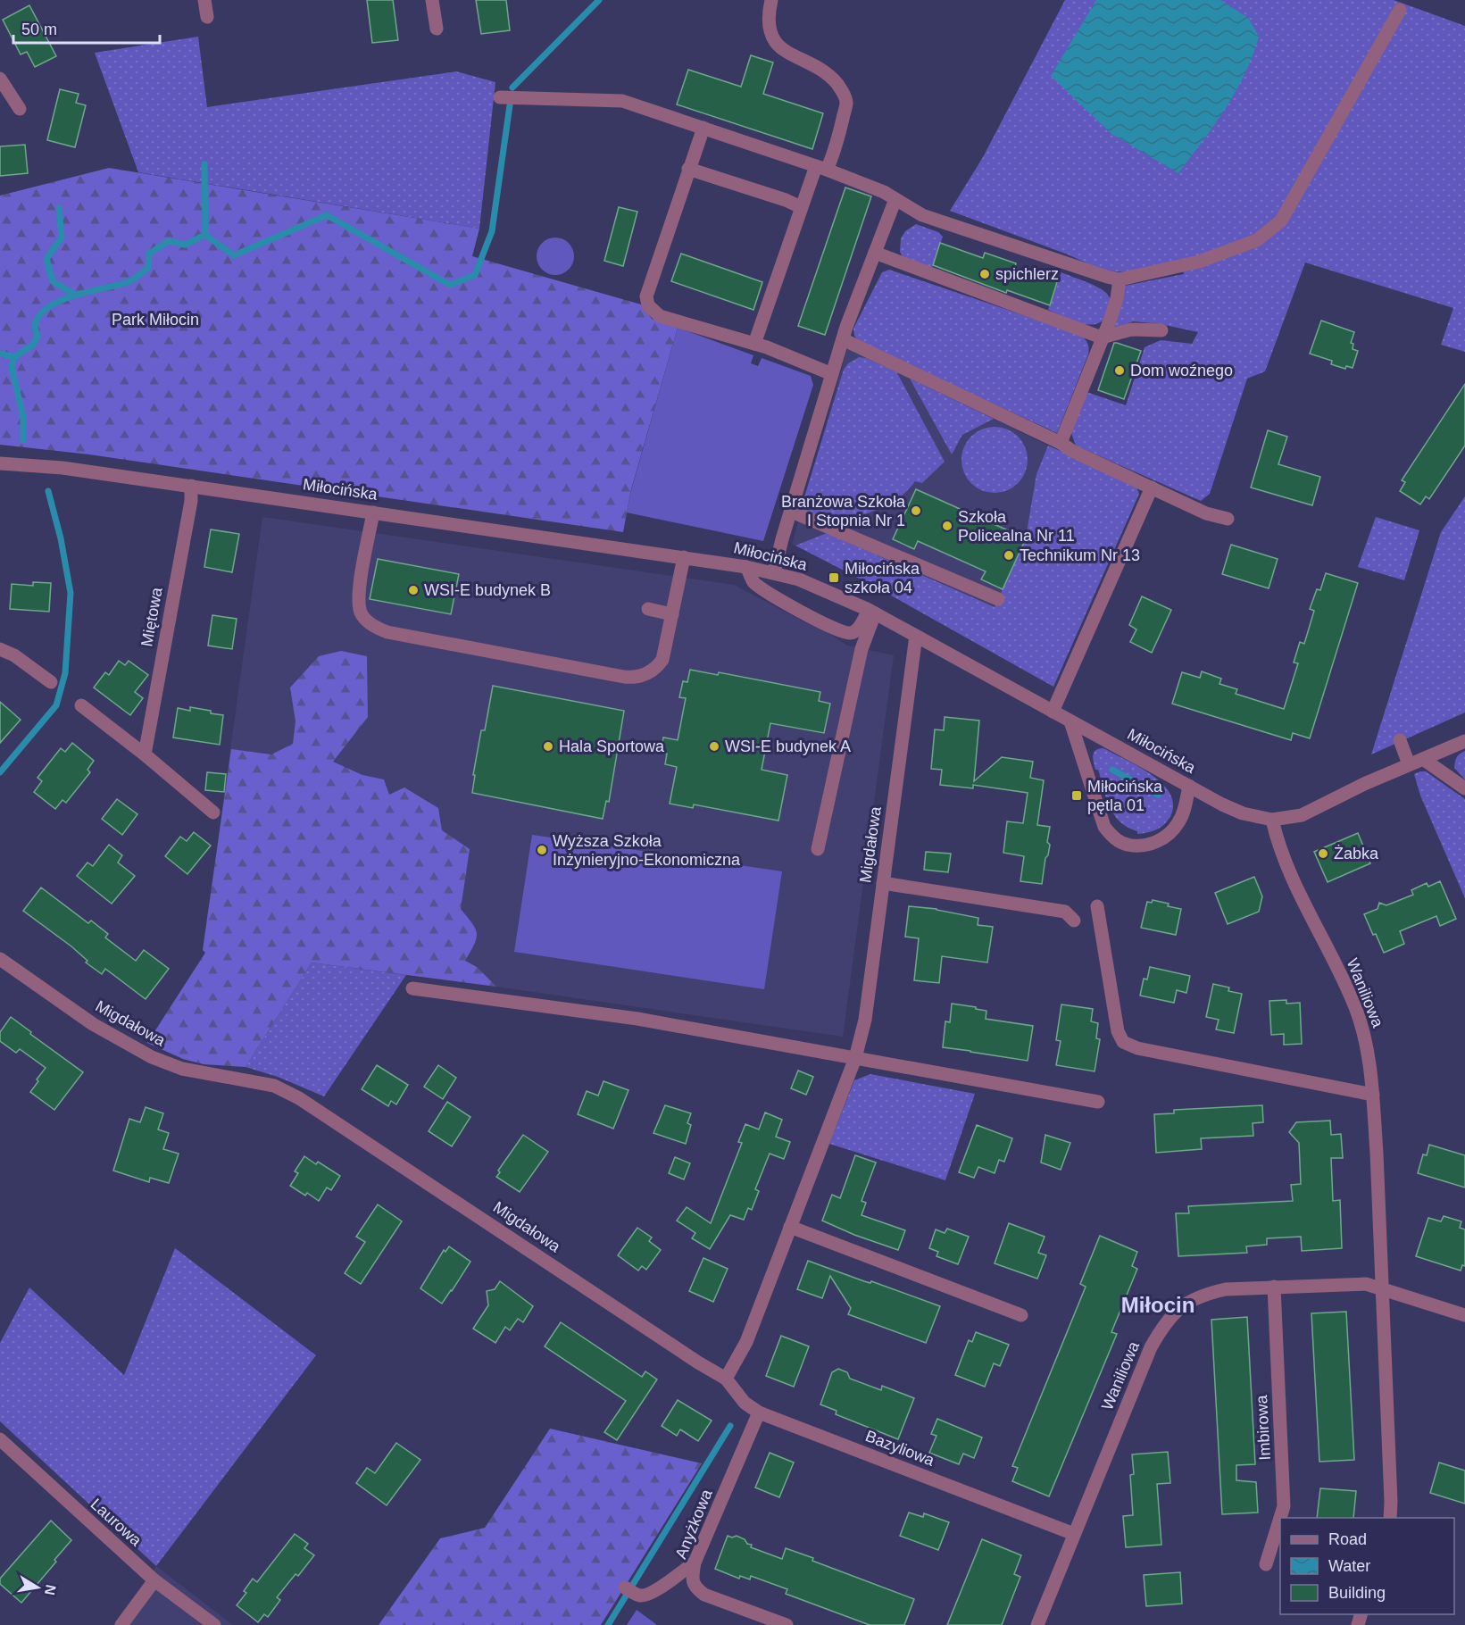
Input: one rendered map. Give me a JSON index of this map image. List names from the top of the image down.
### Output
{
  "streets": {
    "street": [
      "Miłocińska",
      "Miętowa",
      "Migdałowa",
      "Waniliowa",
      "Imbirowa",
      "Bazyliowa",
      "Laurowa",
      "Anyżkowa"
    ]
  },
  "crossings": [
    ["Miłocińska", "Miętowa"],
    ["Miłocińska", "Migdałowa"],
    ["Miłocińska", "Waniliowa"],
    ["Migdałowa", "Bazyliowa"],
    ["Waniliowa", "Imbirowa"],
    ["Waniliowa", "Bazyliowa"],
    ["Bazyliowa", "Anyżkowa"]
  ],
  "districts": ["Miłocin"],
  "parks": ["Park Miłocin"],
  "places": {
    "other": [
      "spichlerz",
      "Dom woźnego",
      "Branżowa Szkoła I Stopnia Nr 1",
      "Szkoła Policealna Nr 11",
      "Technikum Nr 13",
      "WSI-E budynek B",
      "Hala Sportowa",
      "WSI-E budynek A",
      "Wyższa Szkoła Inżynieryjno-Ekonomiczna",
      "Żabka"
    ],
    "transit": ["Miłocińska szkoła 04", "Miłocińska pętla 01"]
  },
  "legend": ["Road", "Water", "Building"],
  "scale_bar": "50 m",
  "north": "right"
}
